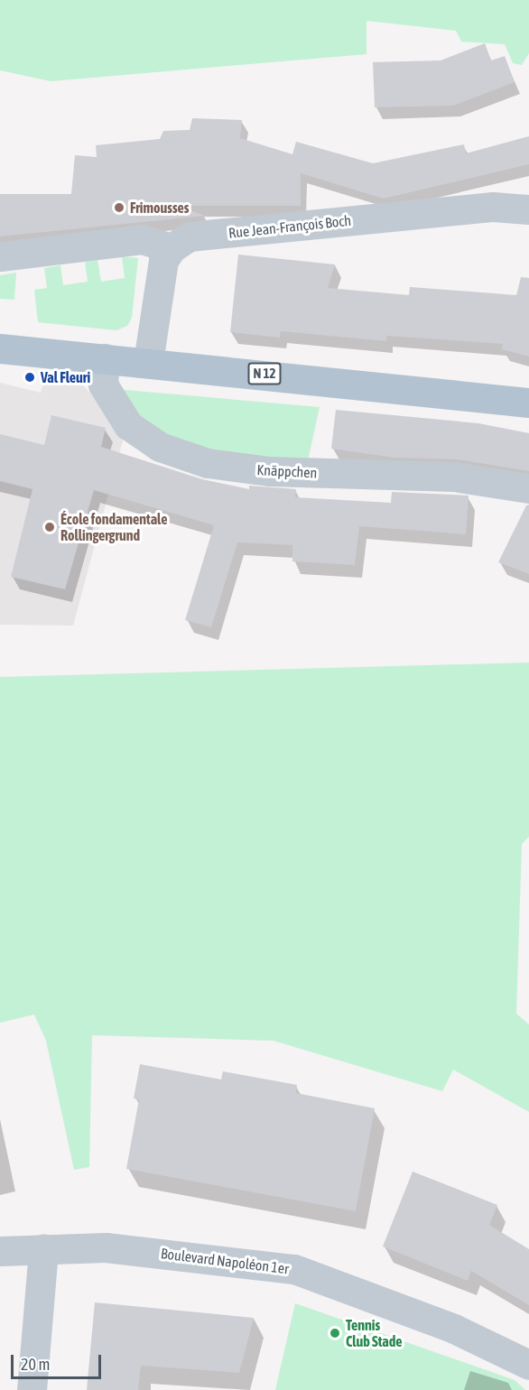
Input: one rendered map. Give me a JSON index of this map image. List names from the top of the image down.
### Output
{
  "streets": {
    "main road": ["N 12"],
    "street": ["Rue Jean-François Boch", "Knäppchen", "Boulevard Napoléon 1er"]
  },
  "crossings": [
    ["N 12", "Knäppchen"]
  ],
  "places": [
    "Frimousses",
    "Val Fleuri",
    "École fondamentale Rollingergrund",
    "Tennis Club Stade"
  ],
  "scale_bar": "20 m"
}
